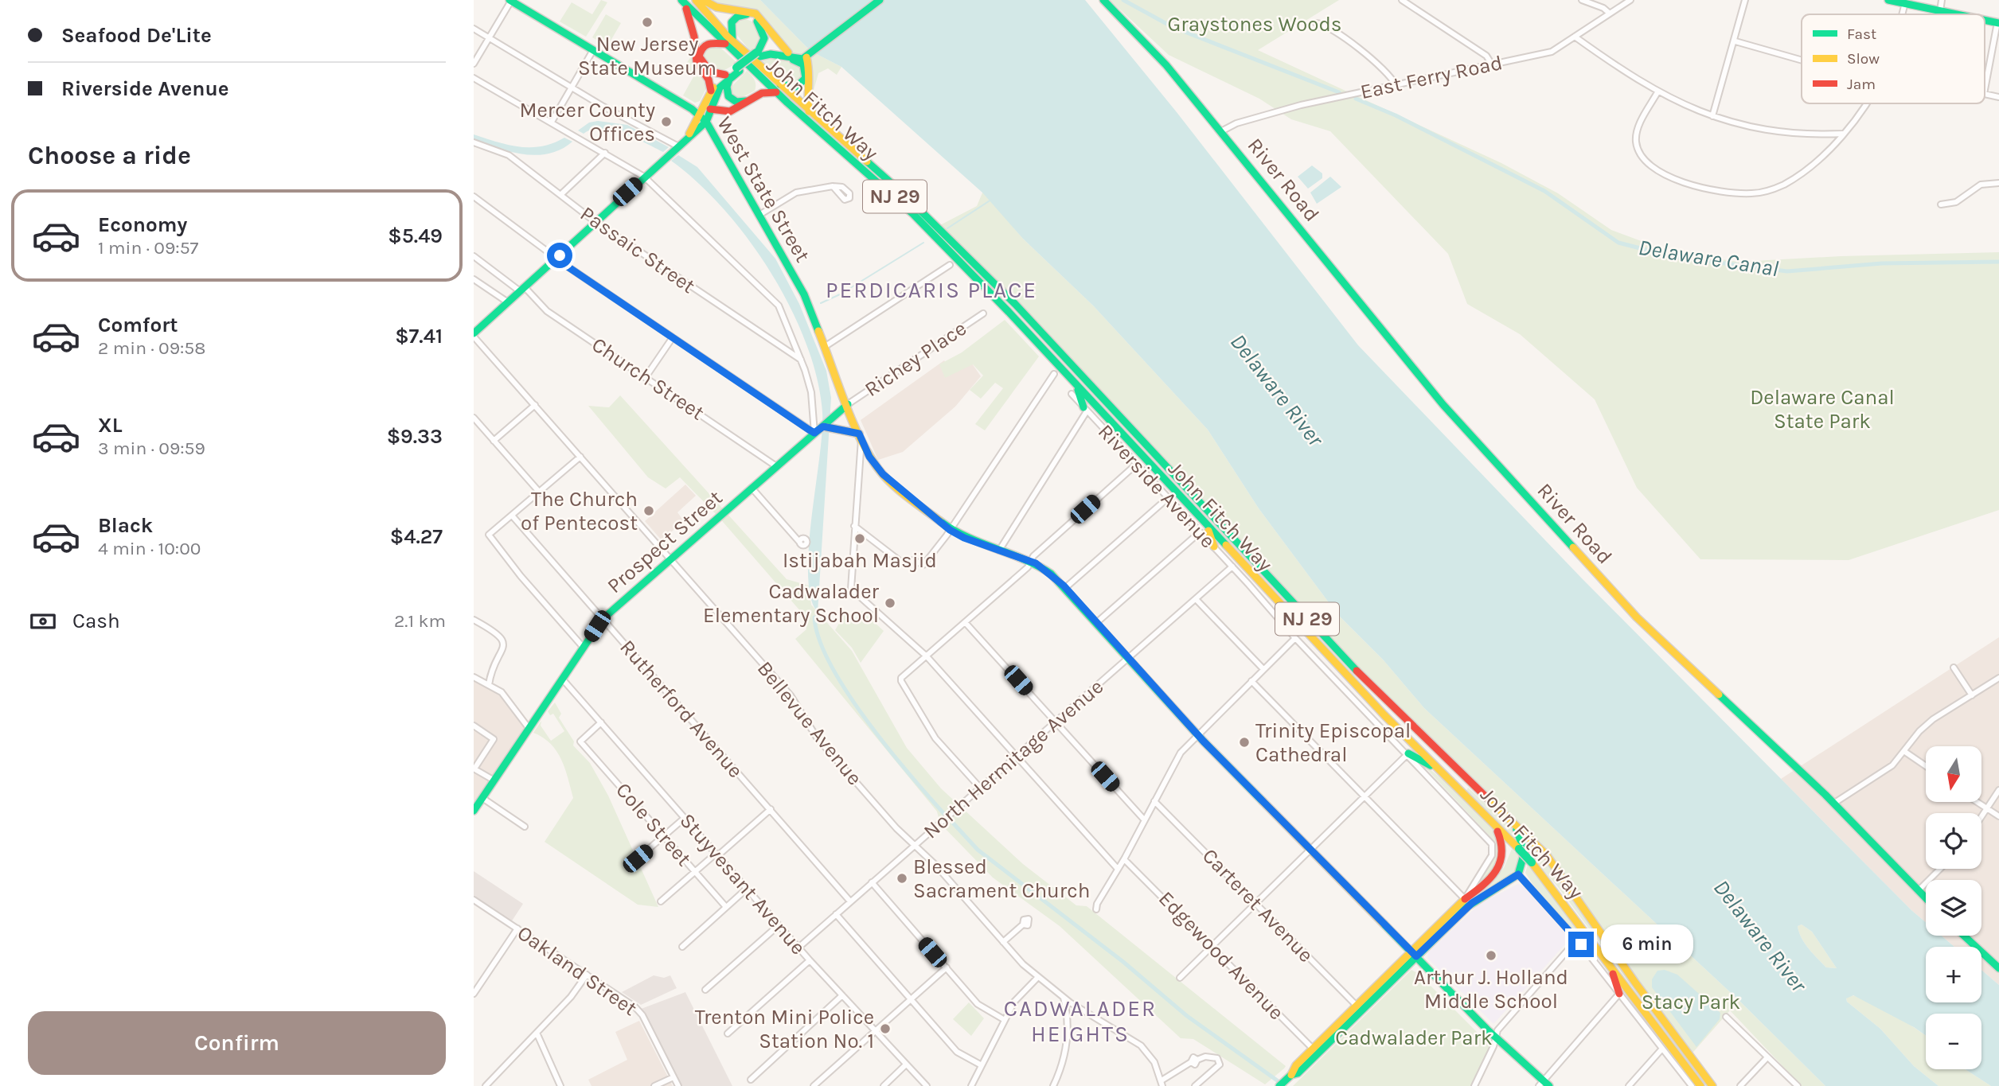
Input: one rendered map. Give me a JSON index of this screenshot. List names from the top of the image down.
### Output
{
  "streets": {
    "main road": [
      "John Fitch Way",
      "River Road",
      "West State Street",
      "NJ 29",
      "Prospect Street"
    ],
    "street": [
      "East Ferry Road",
      "Passaic Street",
      "Richey Place",
      "Church Street",
      "Riverside Avenue",
      "Rutherford Avenue",
      "Bellevue Avenue",
      "North Hermitage Avenue",
      "Cole Street",
      "Stuyvesant Avenue",
      "Carteret Avenue",
      "Edgewood Avenue",
      "Oakland Street"
    ]
  },
  "crossings": [
    ["East Ferry Road", "River Road"],
    ["West State Street", "Richey Place"],
    ["West State Street", "Prospect Street"],
    ["West State Street", "North Hermitage Avenue"],
    ["Richey Place", "Prospect Street"],
    ["Church Street", "Prospect Street"],
    ["Riverside Avenue", "North Hermitage Avenue"],
    ["Prospect Street", "Rutherford Avenue"],
    ["Prospect Street", "Bellevue Avenue"],
    ["Prospect Street", "Stuyvesant Avenue"],
    ["Rutherford Avenue", "North Hermitage Avenue"],
    ["Bellevue Avenue", "North Hermitage Avenue"],
    ["North Hermitage Avenue", "Stuyvesant Avenue"],
    ["Cole Street", "Stuyvesant Avenue"]
  ],
  "districts": ["PERDICARIS PLACE", "CADWALADER HEIGHTS"],
  "water": ["Delaware Canal", "Delaware River"],
  "parks": [
    "Graystones Woods",
    "Delaware Canal State Park",
    "Stacy Park",
    "Cadwalader Park"
  ],
  "places": [
    "New Jersey State Museum",
    "Mercer County Offices",
    "The Church of Pentecost",
    "Istijabah Masjid",
    "Cadwalader Elementary School",
    "Trinity Episcopal Cathedral",
    "Blessed Sacrament Church",
    "Arthur J. Holland Middle School",
    "Trenton Mini Police Station No. 1"
  ],
  "legend": ["Fast", "Slow", "Jam"],
  "north": "bottom",
  "page": {
    "banner": ["Seafood De'Lite", "Riverside Avenue"],
    "heading": "Choose a ride",
    "list": [
      {
        "name": "Economy",
        "note": "1 min · 09:57",
        "value": "$5.49"
      },
      {
        "name": "Comfort",
        "note": "2 min · 09:58",
        "value": "$7.41"
      },
      {
        "name": "XL",
        "note": "3 min · 09:59",
        "value": "$9.33"
      },
      {
        "name": "Black",
        "note": "4 min · 10:00",
        "value": "$4.27"
      }
    ],
    "pay": ["Cash", "2.1 km"],
    "map_buttons": ["+", "−"],
    "bubble": "6 min",
    "buttons": "Confirm"
  }
}
